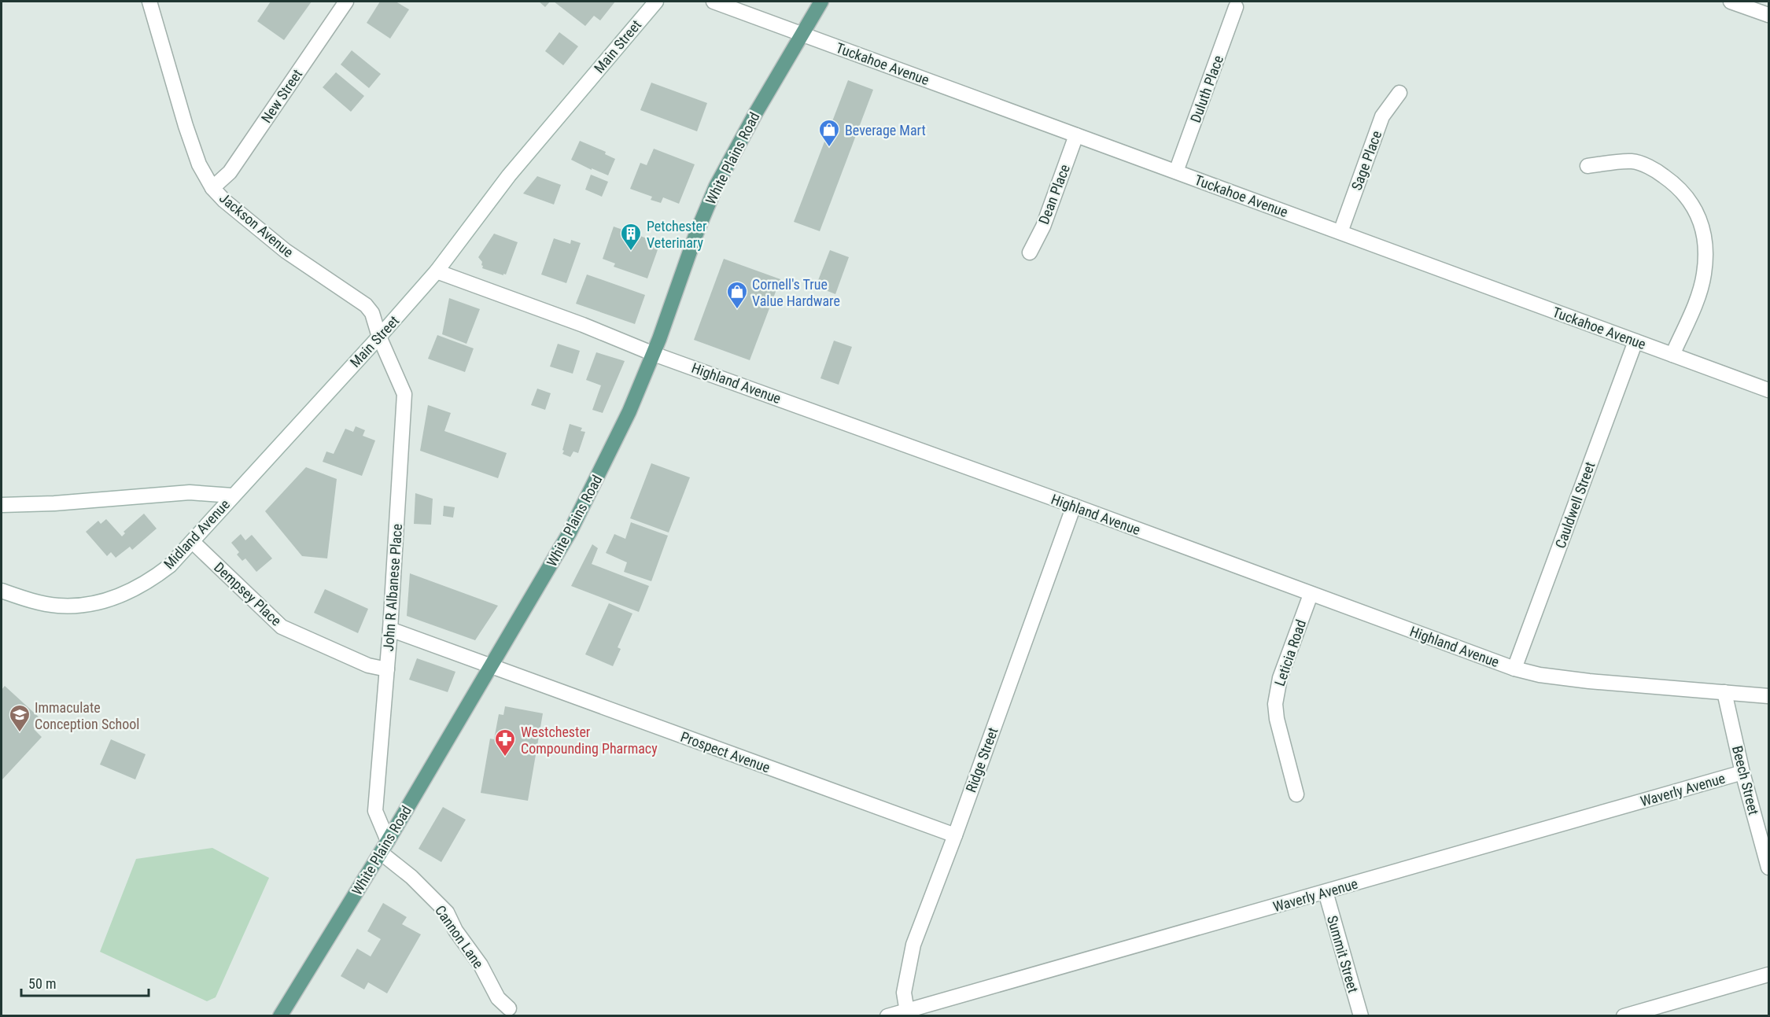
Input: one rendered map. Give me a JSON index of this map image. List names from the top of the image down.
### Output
{
  "streets": {
    "main road": ["White Plains Road"],
    "street": [
      "Main Street",
      "Tuckahoe Avenue",
      "Duluth Place",
      "New Street",
      "Sage Place",
      "Dean Place",
      "Jackson Avenue",
      "Highland Avenue",
      "Cauldwell Street",
      "Midland Avenue",
      "John R Albanese Place",
      "Dempsey Place",
      "Leticia Road",
      "Prospect Avenue",
      "Ridge Street",
      "Beech Street",
      "Waverly Avenue",
      "Cannon Lane",
      "Summit Street"
    ]
  },
  "crossings": [
    ["Main Street", "Jackson Avenue"],
    ["Main Street", "Highland Avenue"],
    ["Main Street", "Midland Avenue"],
    ["Main Street", "John R Albanese Place"],
    ["Tuckahoe Avenue", "Duluth Place"],
    ["Tuckahoe Avenue", "White Plains Road"],
    ["Tuckahoe Avenue", "Sage Place"],
    ["Tuckahoe Avenue", "Dean Place"],
    ["Tuckahoe Avenue", "Cauldwell Street"],
    ["New Street", "Jackson Avenue"],
    ["White Plains Road", "Highland Avenue"],
    ["White Plains Road", "John R Albanese Place"],
    ["White Plains Road", "Prospect Avenue"],
    ["White Plains Road", "Cannon Lane"],
    ["Jackson Avenue", "John R Albanese Place"],
    ["Highland Avenue", "Cauldwell Street"],
    ["Highland Avenue", "Leticia Road"],
    ["Highland Avenue", "Ridge Street"],
    ["Highland Avenue", "Beech Street"],
    ["Midland Avenue", "Dempsey Place"],
    ["John R Albanese Place", "Dempsey Place"],
    ["John R Albanese Place", "Prospect Avenue"],
    ["John R Albanese Place", "Cannon Lane"],
    ["Prospect Avenue", "Ridge Street"],
    ["Ridge Street", "Waverly Avenue"],
    ["Beech Street", "Waverly Avenue"],
    ["Waverly Avenue", "Summit Street"]
  ],
  "places": {
    "shop": ["Beverage Mart", "Cornell's True Value Hardware"],
    "building": ["Petchester Veterinary"],
    "school or university": ["Immaculate Conception School"],
    "pharmacy": ["Westchester Compounding Pharmacy"]
  },
  "scale_bar": "50 m"
}
